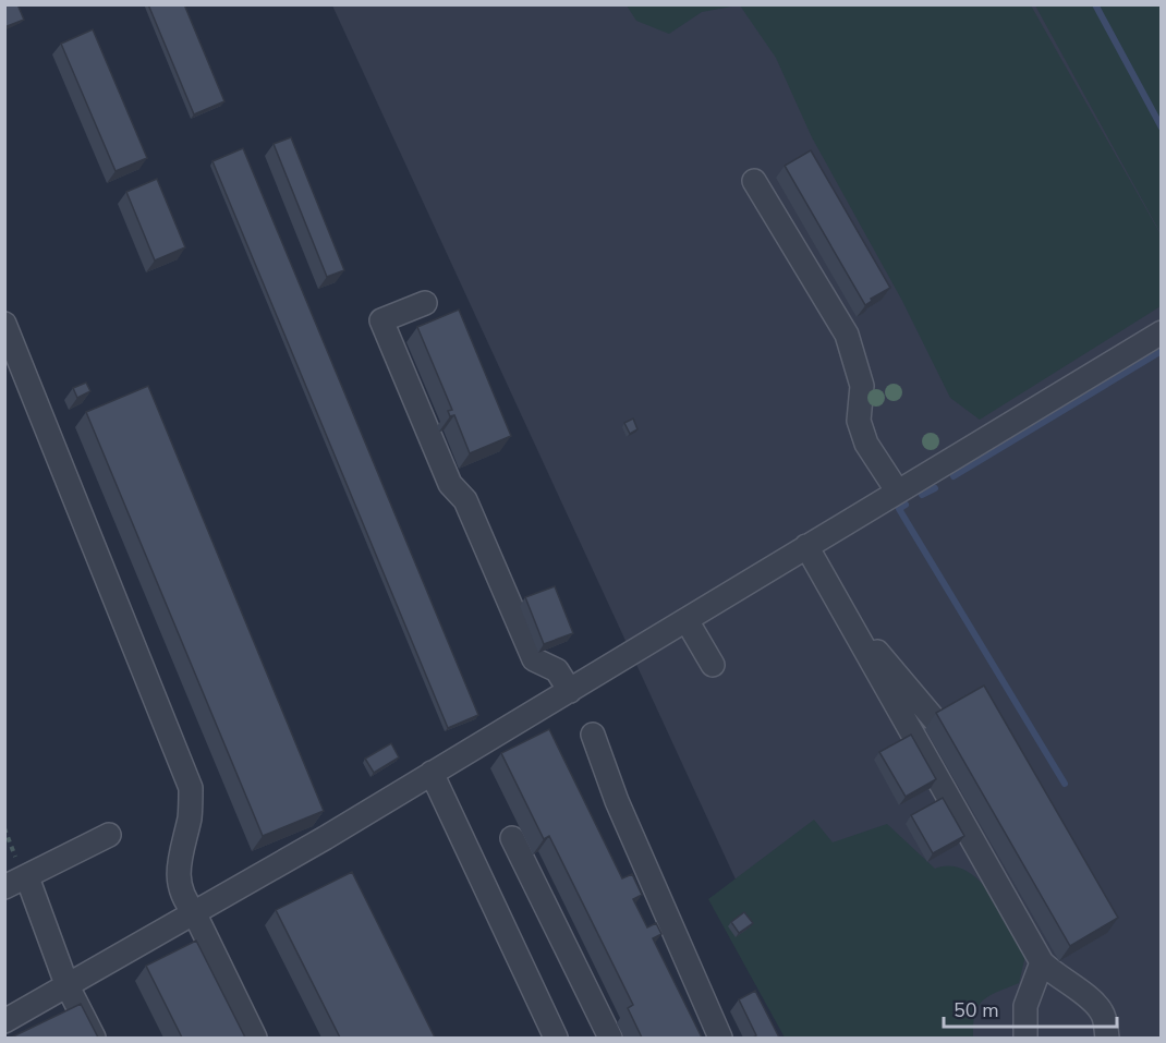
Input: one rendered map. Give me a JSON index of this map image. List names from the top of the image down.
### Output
{
  "scale_bar": "50 m"
}
